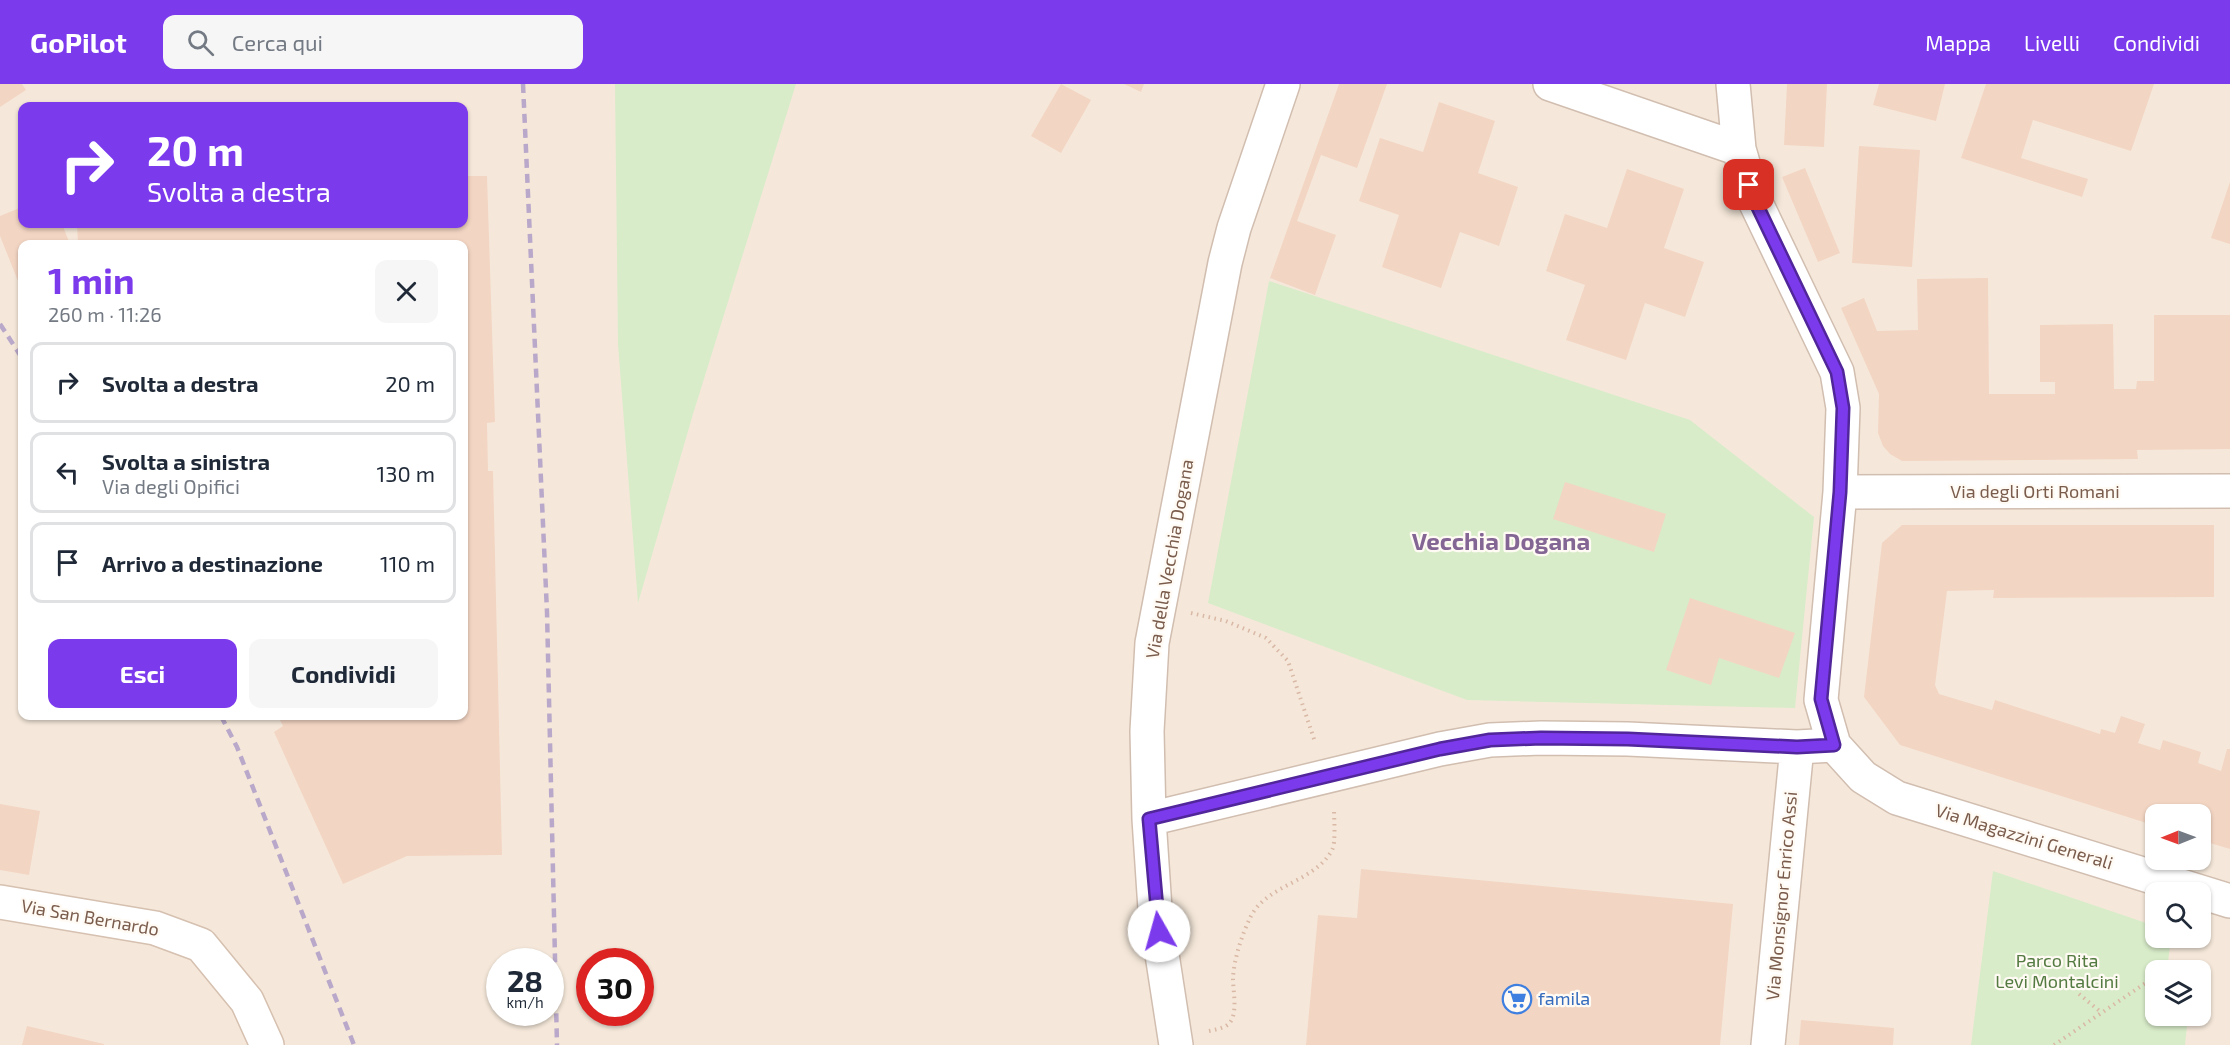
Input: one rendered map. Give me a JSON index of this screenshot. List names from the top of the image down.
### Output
{
  "streets": {
    "street": [
      "Via degli Orti Romani",
      "Via della Vecchia Dogana",
      "Via Magazzini Generali",
      "Via Monsignor Enrico Assi",
      "Via San Bernardo"
    ]
  },
  "districts": ["Vecchia Dogana"],
  "parks": ["Parco Rita Levi Montalcini"],
  "places": {
    "supermarket": ["famila"]
  },
  "north": "left",
  "page": {
    "header": "GoPilot",
    "search": "Cerca qui",
    "nav": ["Mappa", "Livelli", "Condividi"],
    "turn": ["20 m", "Svolta a destra"],
    "heading": ["1 min", "260 m · 11:26"],
    "list": [
      {
        "name": "Svolta a destra",
        "value": "20 m"
      },
      {
        "name": "Svolta a sinistra",
        "note": "Via degli Opifici",
        "value": "130 m"
      },
      {
        "name": "Arrivo a destinazione",
        "value": "110 m"
      }
    ],
    "buttons": ["Esci", "Condividi"],
    "speed": "28 km/h",
    "limit": "30"
  }
}
